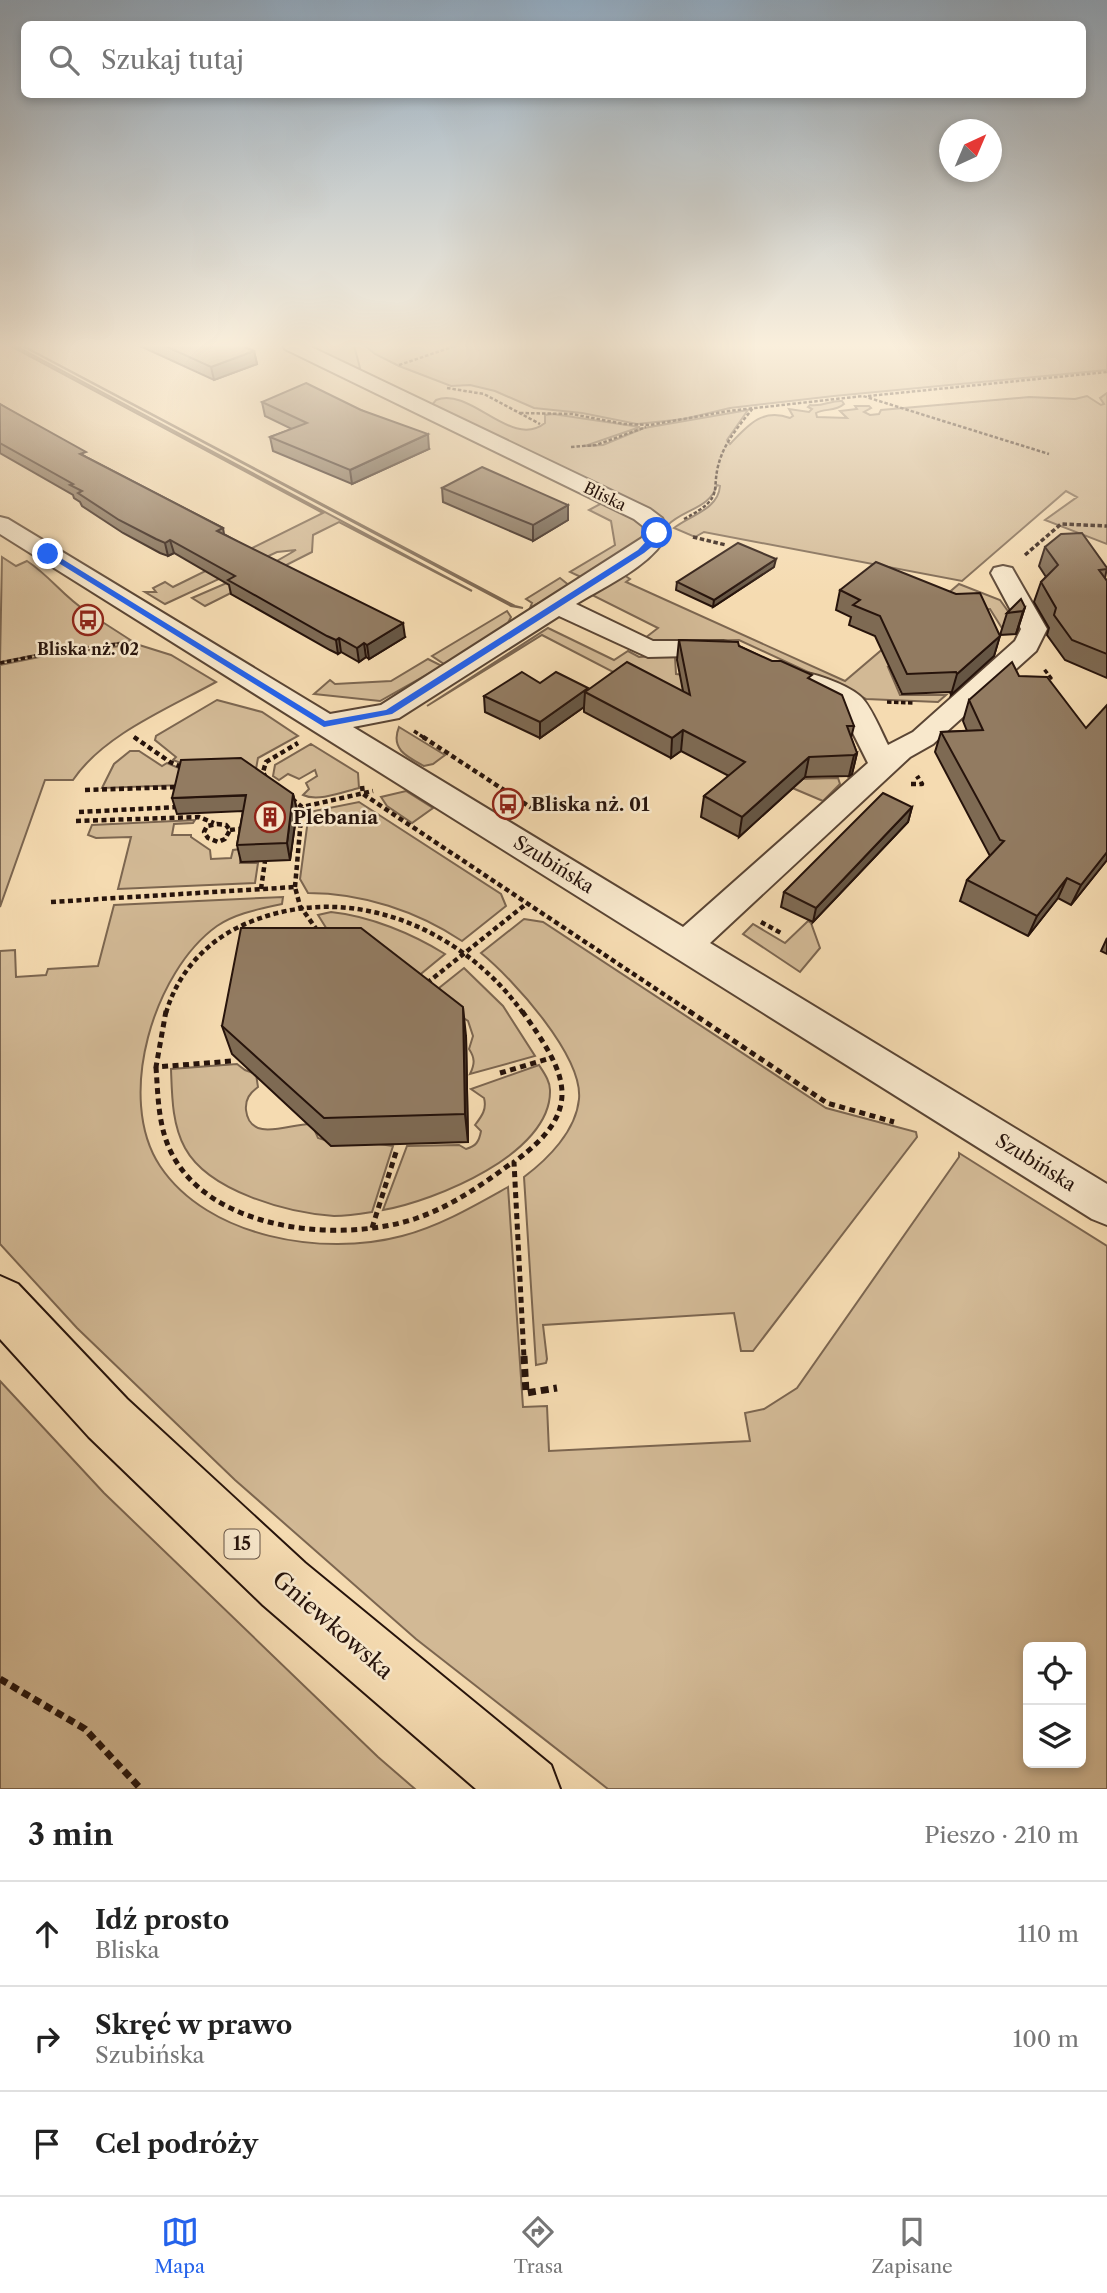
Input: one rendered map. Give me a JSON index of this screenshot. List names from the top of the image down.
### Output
{
  "streets": {
    "main road": ["15", "Gniewkowska"],
    "street": ["Bliska", "Szubińska"]
  },
  "places": {
    "bus stop": ["Bliska nż. 02", "Bliska nż. 01"],
    "building": ["Plebania"]
  },
  "north": "top right",
  "page": {
    "search": "Szukaj tutaj",
    "heading": ["3 min", "Pieszo · 210 m"],
    "list": [
      ["Idź prosto", "Bliska", "110 m"],
      ["Skręć w prawo", "Szubińska", "100 m"],
      "Cel podróży"
    ],
    "nav": ["Mapa", "Trasa", "Zapisane"]
  }
}
